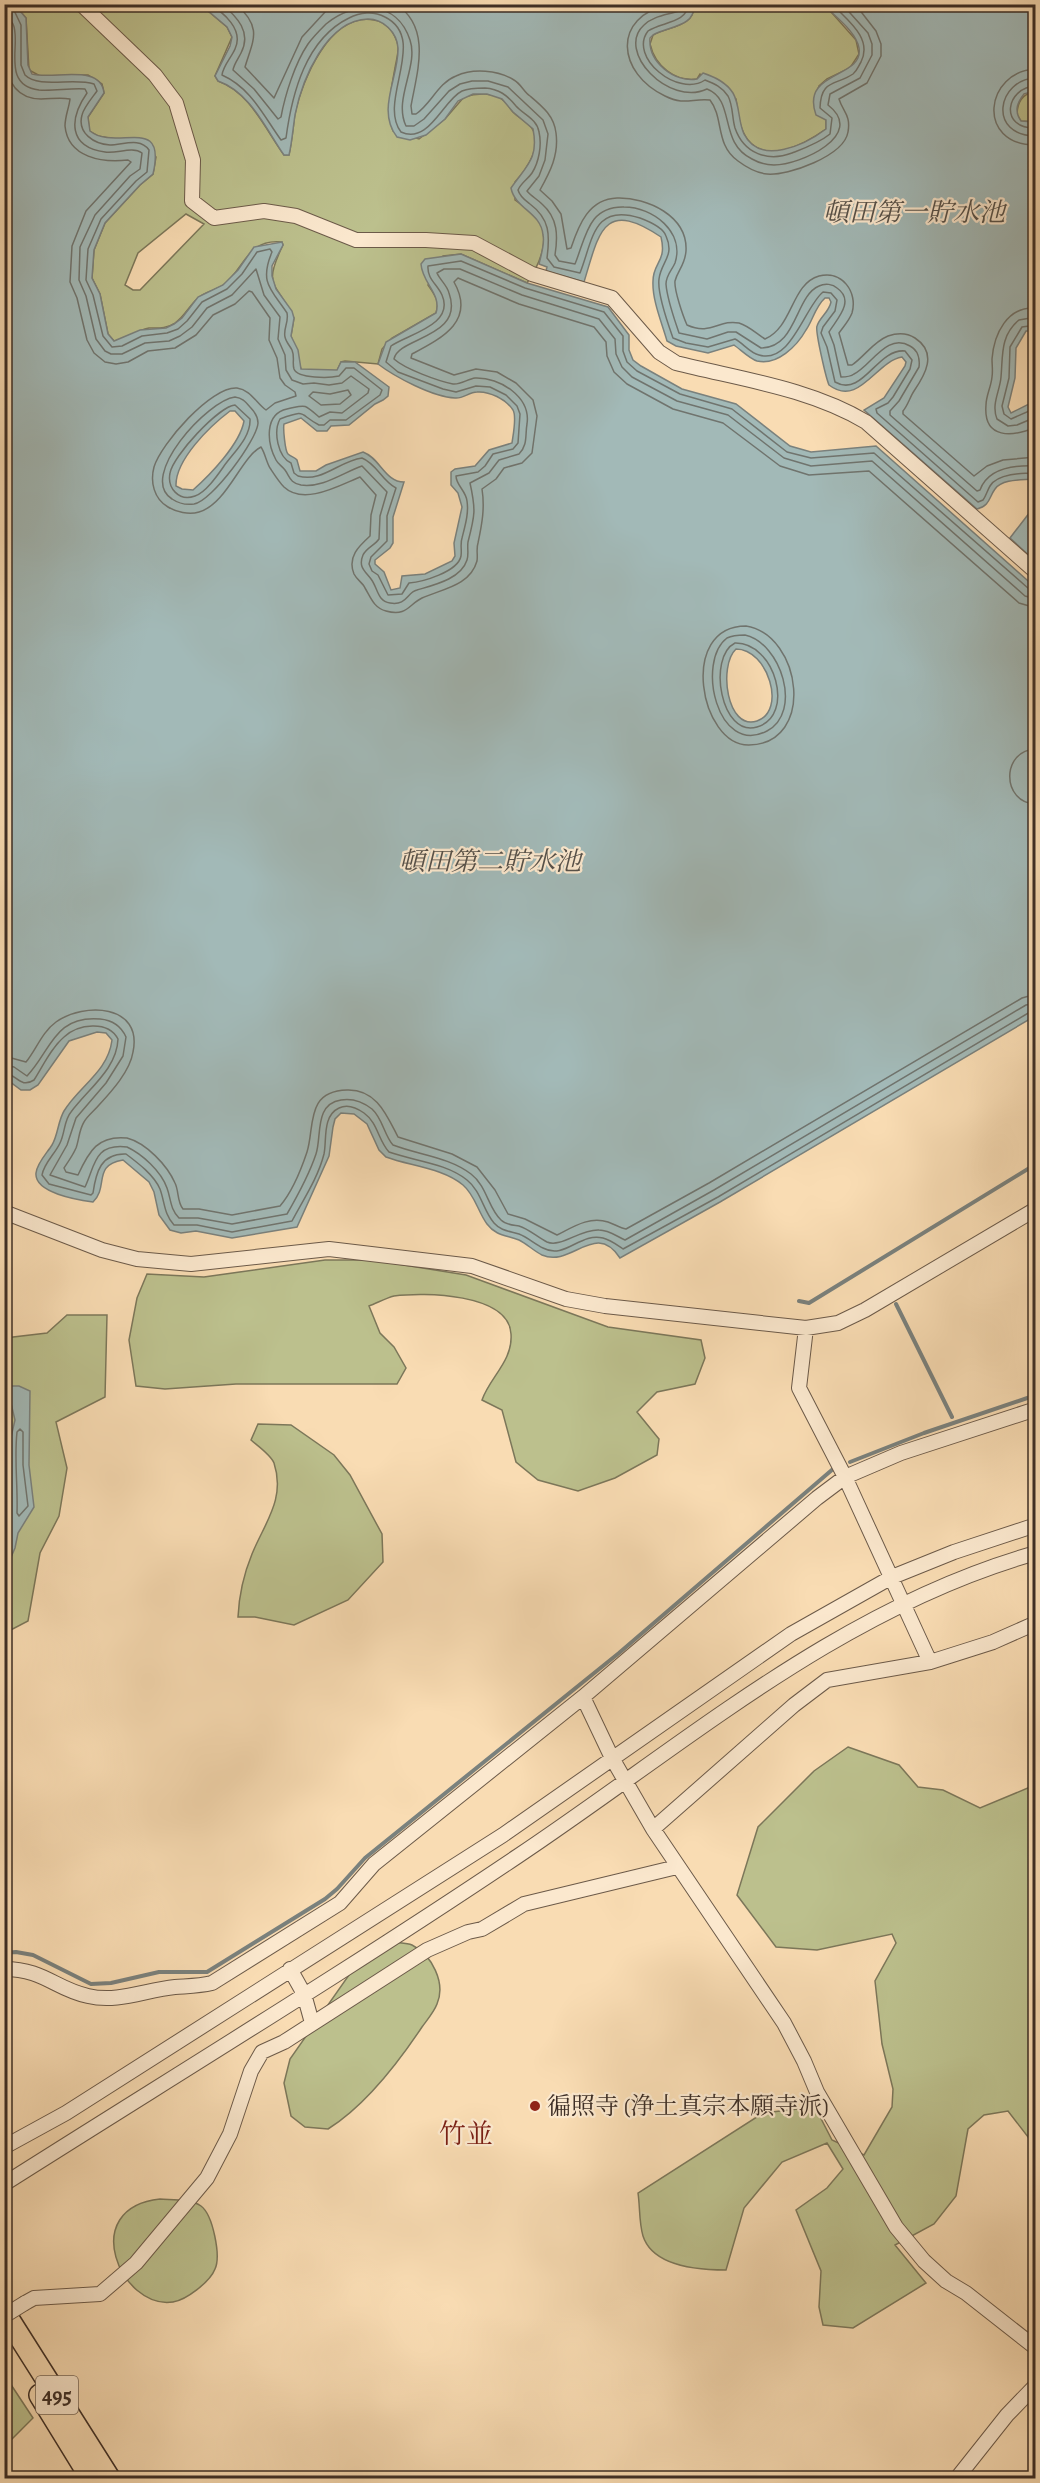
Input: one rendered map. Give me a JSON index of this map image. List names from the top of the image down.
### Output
{
  "streets": {
    "highway": ["495"]
  },
  "districts": ["竹並"],
  "water": ["頓田第一貯水池", "頓田第二貯水池"],
  "places": ["徧照寺 (浄土真宗本願寺派)"]
}
